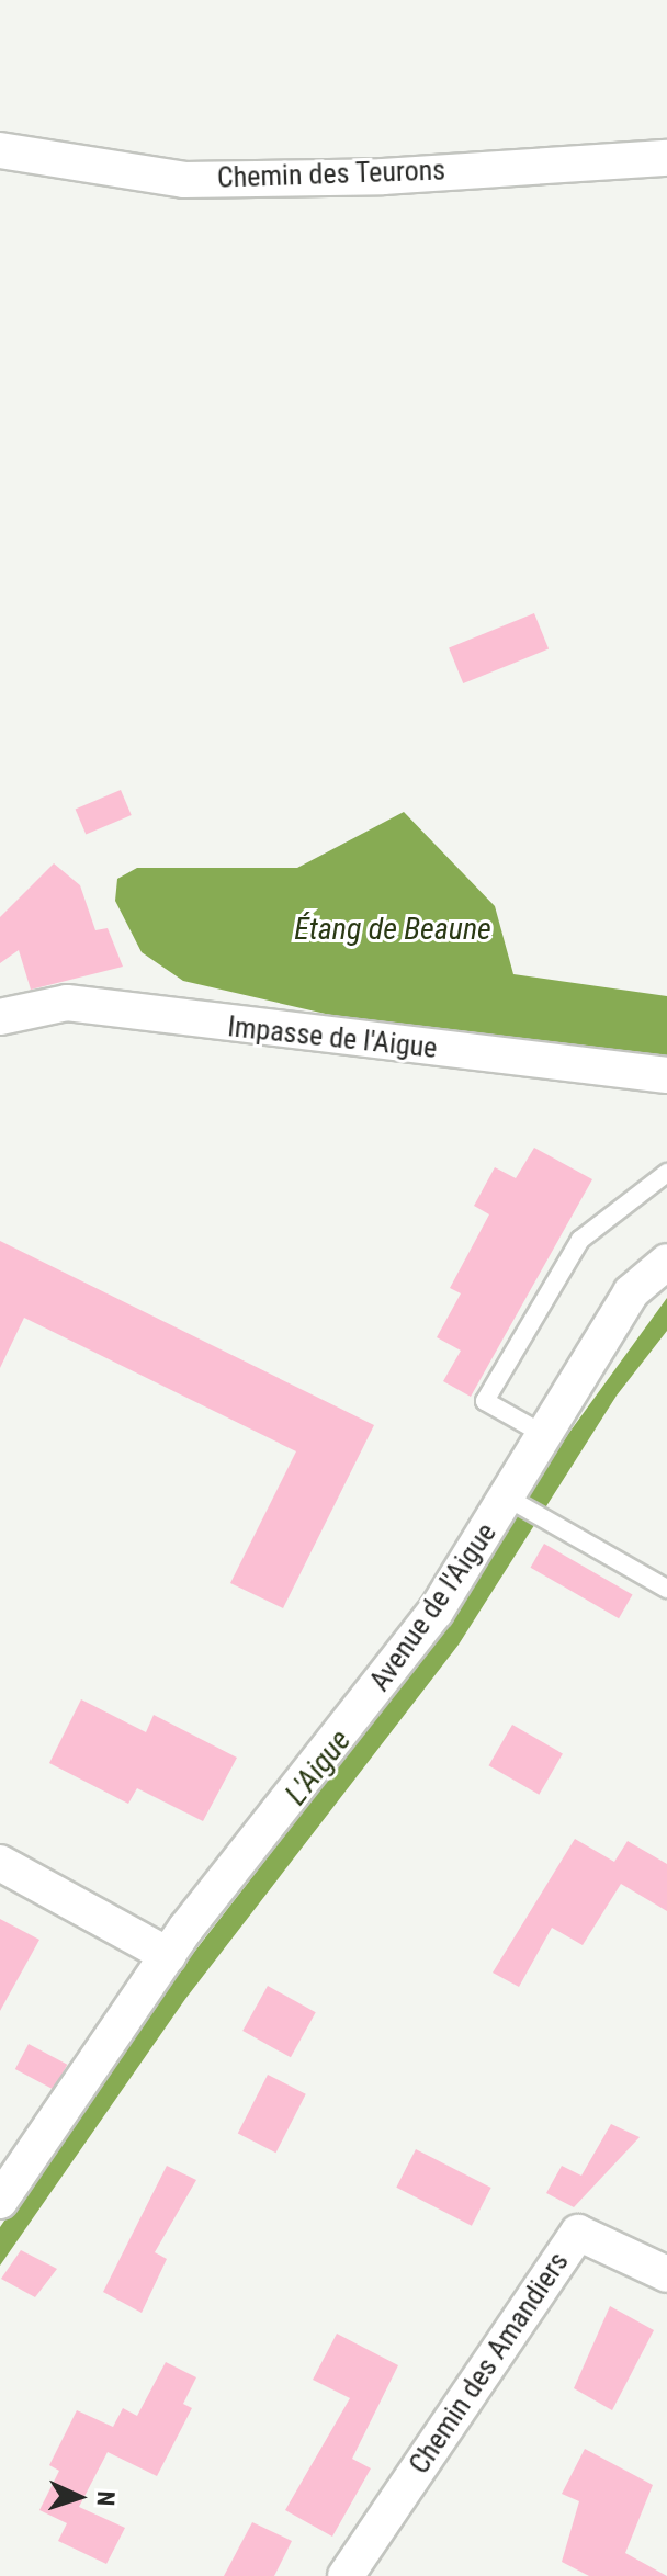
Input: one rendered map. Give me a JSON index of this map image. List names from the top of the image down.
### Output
{
  "streets": {
    "street": [
      "Chemin des Teurons",
      "Impasse de l'Aigue",
      "Avenue de l'Aigue",
      "Chemin des Amandiers"
    ]
  },
  "water": ["Étang de Beaune", "L'Aigue"],
  "north": "right"
}
